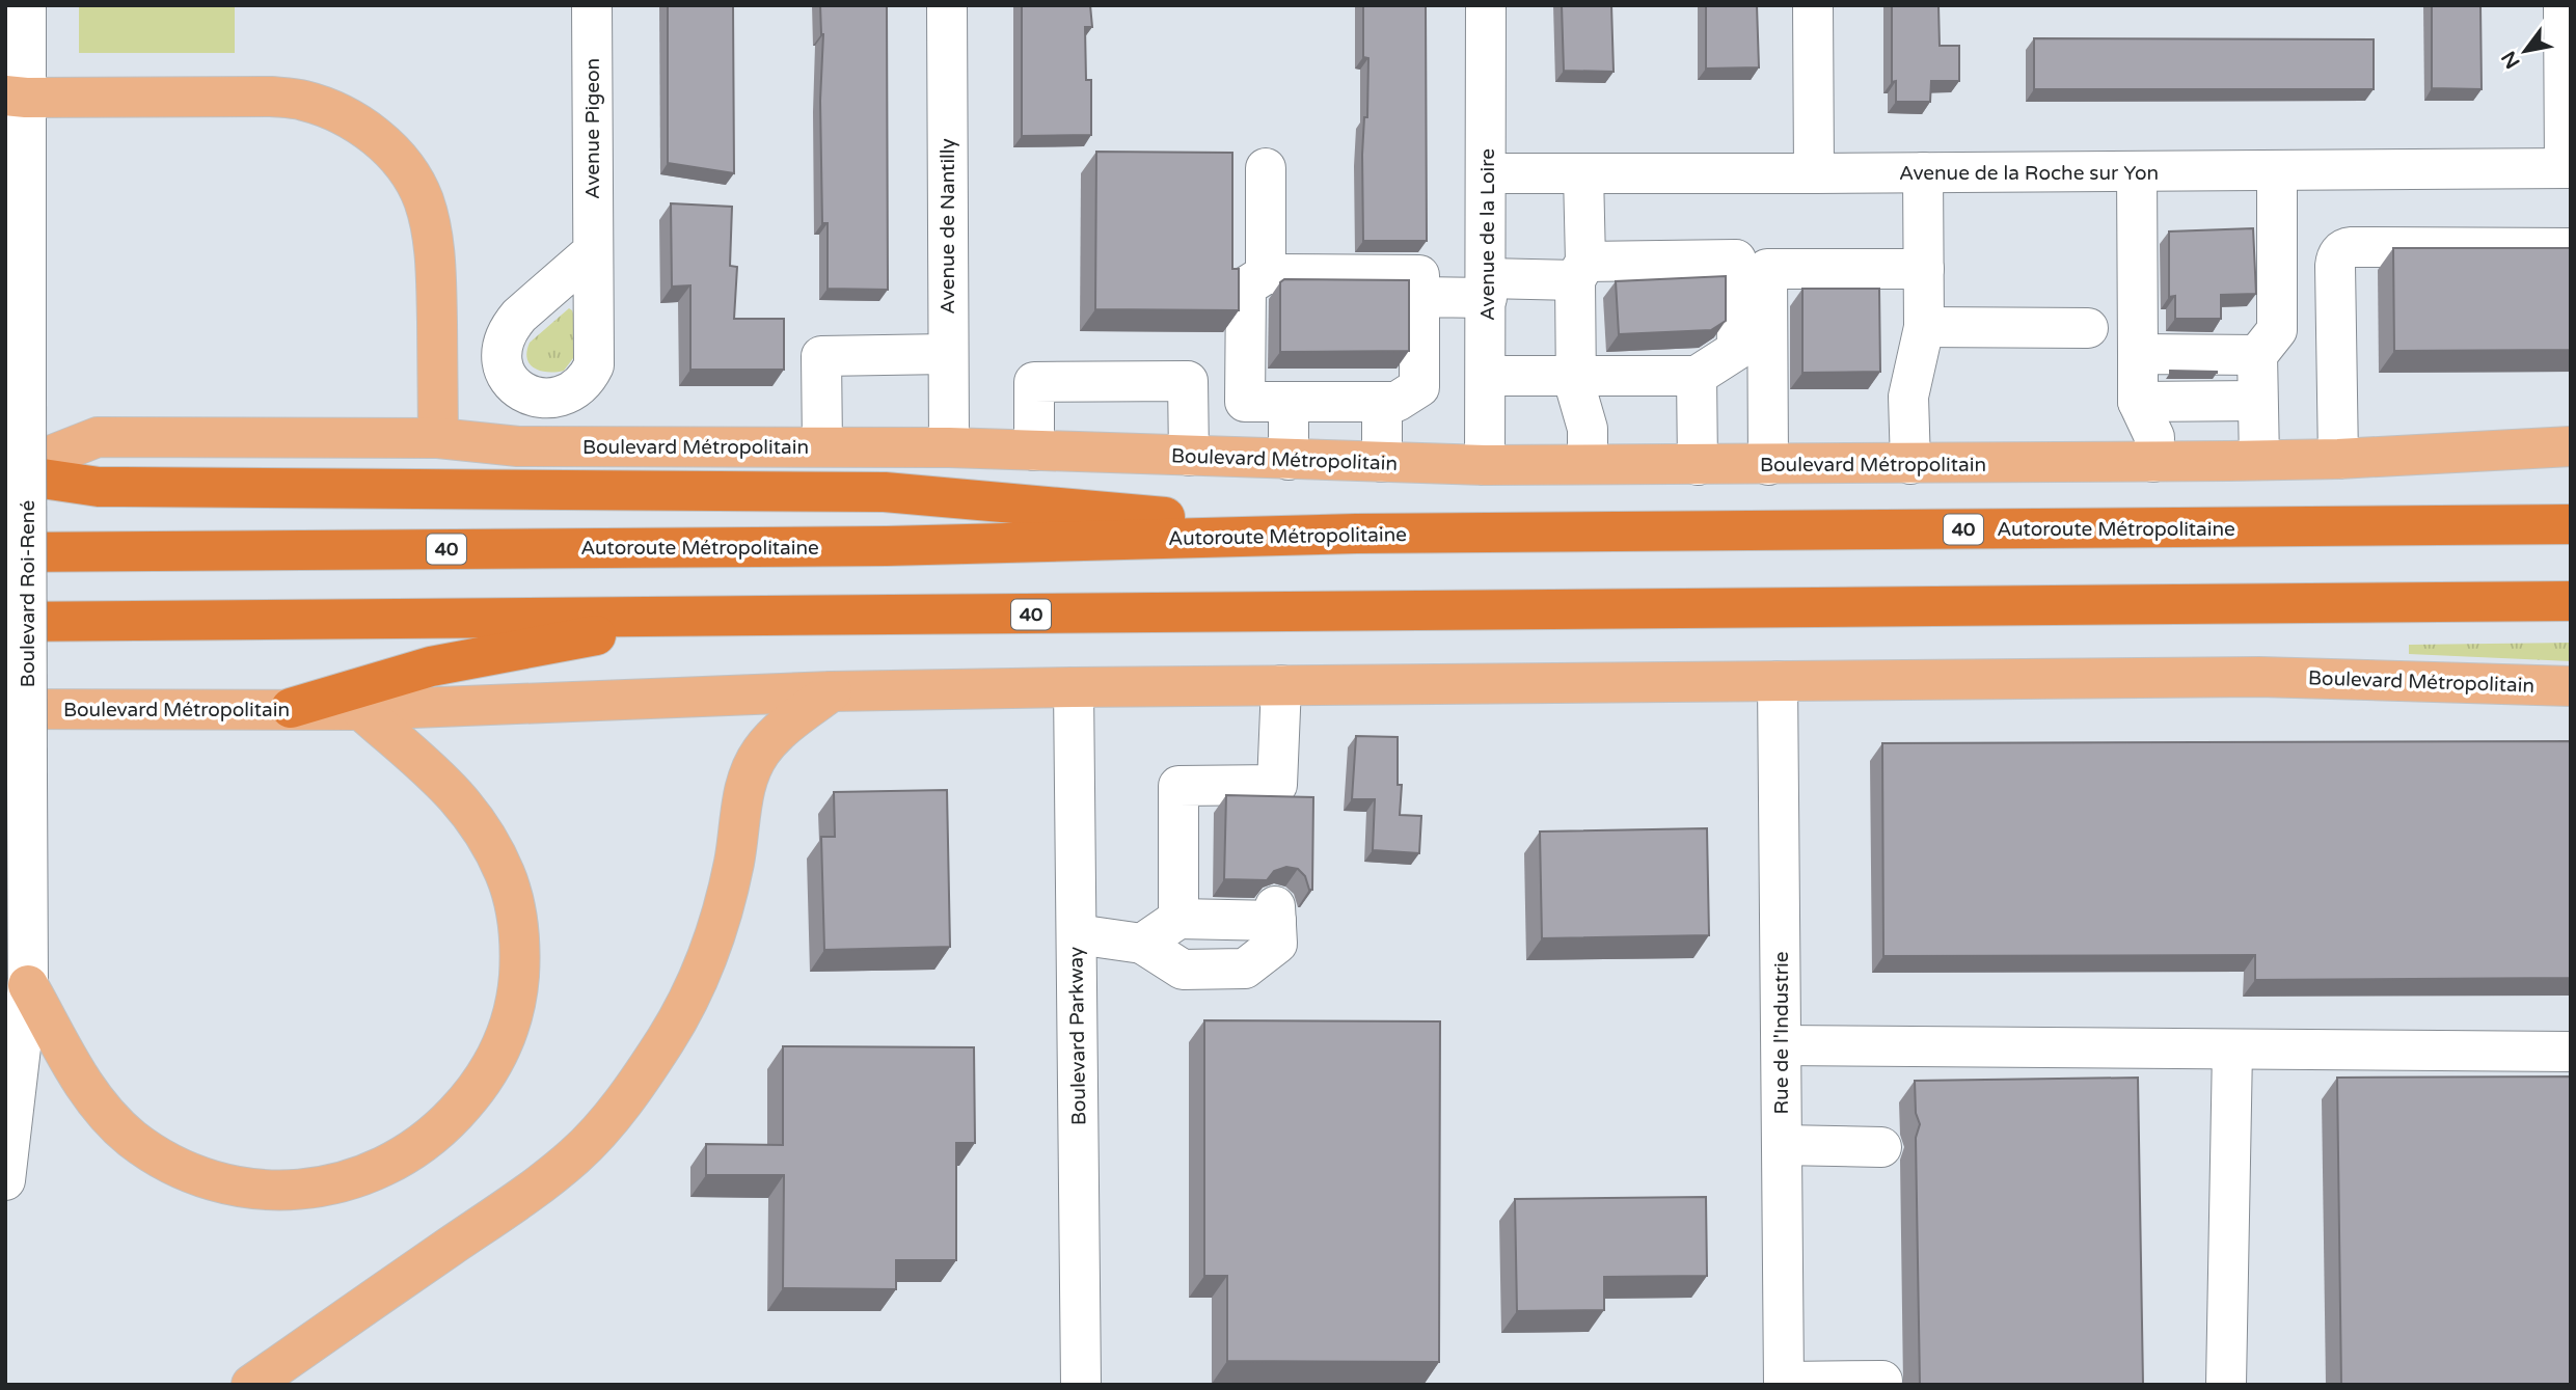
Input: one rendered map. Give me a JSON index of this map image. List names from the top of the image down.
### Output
{
  "streets": {
    "highway": ["Autoroute Métropolitaine", "40"],
    "main road": ["Boulevard Métropolitain"],
    "street": [
      "Avenue Pigeon",
      "Avenue de la Roche sur Yon",
      "Avenue de Nantilly",
      "Avenue de la Loire",
      "Boulevard Roi-René",
      "Rue de l'Industrie",
      "Boulevard Parkway"
    ]
  },
  "crossings": [
    ["Avenue de la Roche sur Yon", "Avenue de la Loire"],
    ["Avenue de Nantilly", "Boulevard Métropolitain"],
    ["Avenue de la Loire", "Boulevard Métropolitain"],
    ["Boulevard Métropolitain", "Rue de l'Industrie"],
    ["Boulevard Métropolitain", "Boulevard Parkway"]
  ],
  "north": "bottom left"
}
